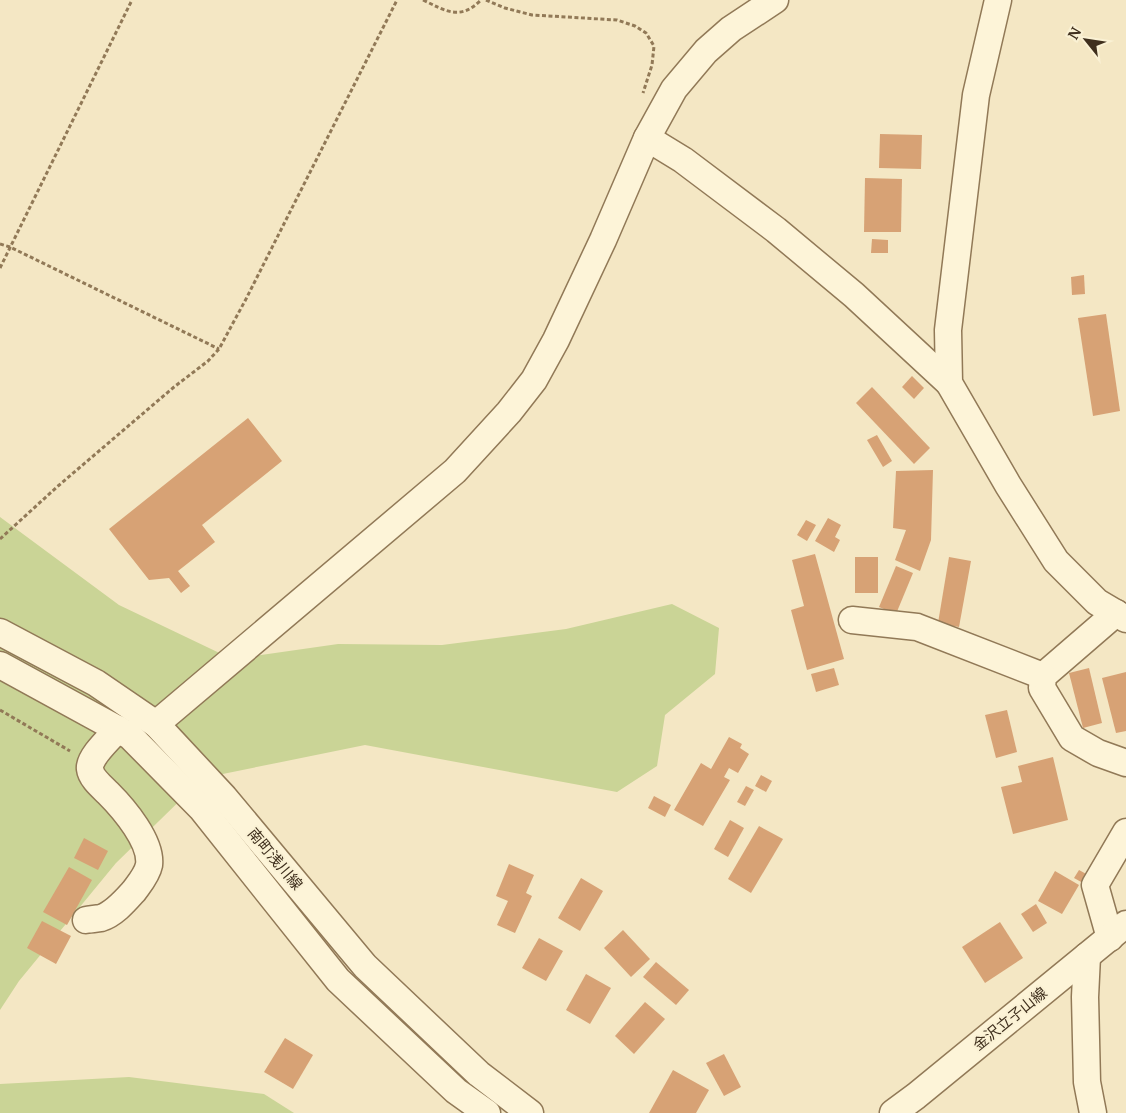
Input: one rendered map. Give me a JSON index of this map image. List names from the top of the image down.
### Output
{
  "streets": {
    "street": ["南町浅川線", "金沢立子山線"]
  },
  "north": "top left"
}
